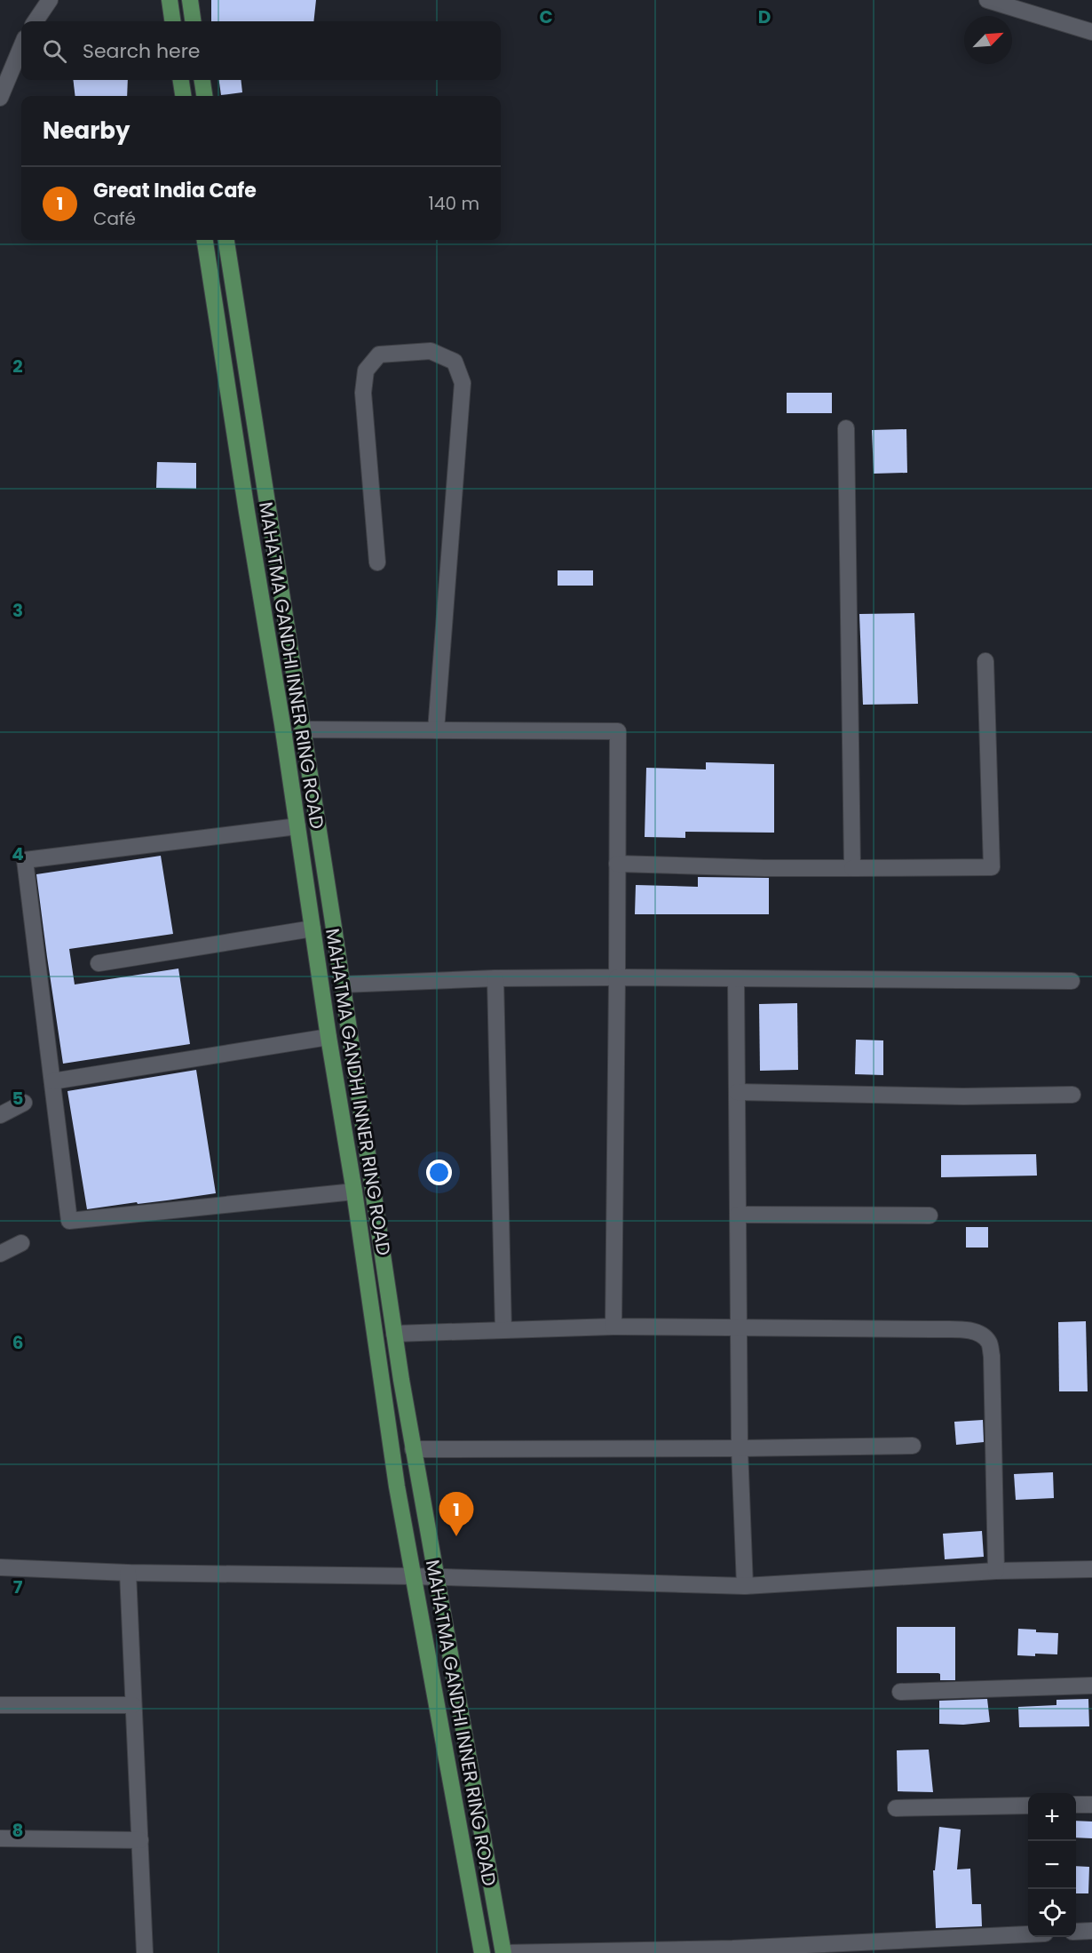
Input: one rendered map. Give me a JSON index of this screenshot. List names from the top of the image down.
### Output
{
  "streets": {
    "main road": ["MAHATMA GANDHI INNER RING ROAD"]
  },
  "north": "top right",
  "page": {
    "search": "Search here",
    "heading": "Nearby",
    "list": [
      {
        "mark": "1",
        "name": "Great India Cafe",
        "note": "Café",
        "value": "140 m"
      }
    ],
    "pins": "1",
    "map_buttons": ["+", "−"]
  },
  "grid": {
    "columns": ["C", "D"],
    "rows": [
      "2",
      "3",
      "4",
      "5",
      "6",
      "7",
      "8"
    ]
  }
}
